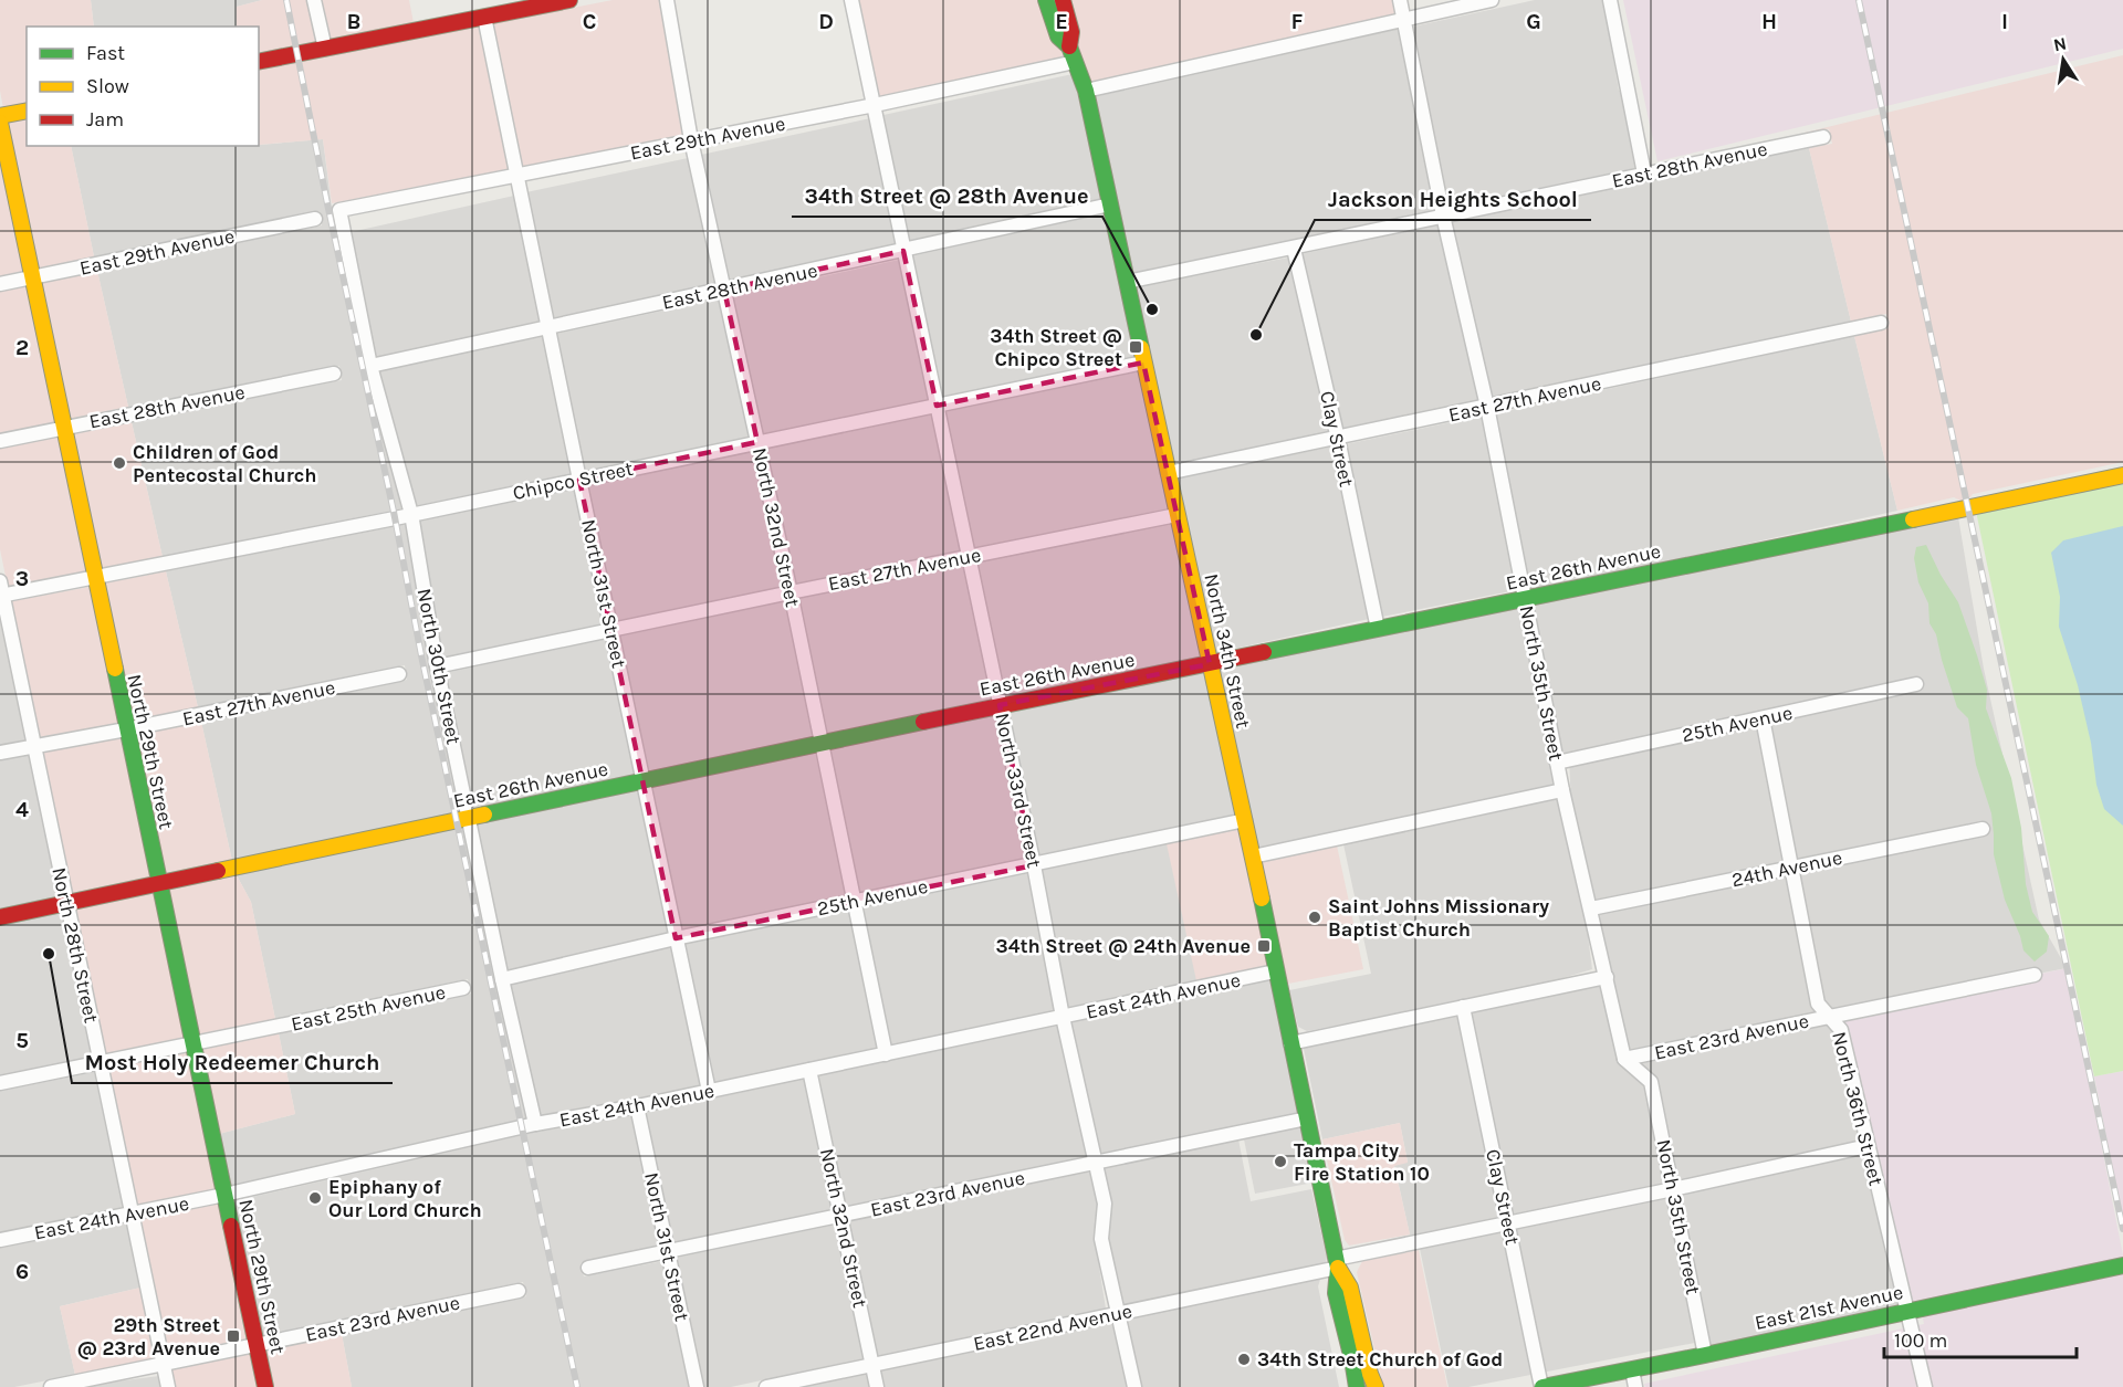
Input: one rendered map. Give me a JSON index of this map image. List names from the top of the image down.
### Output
{
  "streets": {
    "street": [
      "East 29th Avenue",
      "East 28th Avenue",
      "East 27th Avenue",
      "Clay Street",
      "Chipco Street",
      "North 32nd Street",
      "East 26th Avenue",
      "North 31st Street",
      "North 34th Street",
      "North 30th Street",
      "North 35th Street",
      "25th Avenue",
      "North 29th Street",
      "North 33rd Street",
      "24th Avenue",
      "North 28th Street",
      "East 24th Avenue",
      "East 25th Avenue",
      "East 23rd Avenue",
      "North 36th Street",
      "East 21st Avenue",
      "East 22nd Avenue"
    ]
  },
  "crossings": [
    ["East 29th Avenue", "North 32nd Street"],
    ["East 29th Avenue", "North 31st Street"],
    ["East 29th Avenue", "North 34th Street"],
    ["East 29th Avenue", "North 30th Street"],
    ["East 29th Avenue", "North 29th Street"],
    ["East 29th Avenue", "North 33rd Street"],
    ["East 28th Avenue", "Clay Street"],
    ["East 28th Avenue", "North 32nd Street"],
    ["East 28th Avenue", "North 31st Street"],
    ["East 28th Avenue", "North 34th Street"],
    ["East 28th Avenue", "North 30th Street"],
    ["East 28th Avenue", "North 35th Street"],
    ["East 28th Avenue", "North 29th Street"],
    ["East 28th Avenue", "North 33rd Street"],
    ["East 27th Avenue", "Clay Street"],
    ["East 27th Avenue", "North 32nd Street"],
    ["East 27th Avenue", "North 31st Street"],
    ["East 27th Avenue", "North 34th Street"],
    ["East 27th Avenue", "North 30th Street"],
    ["East 27th Avenue", "North 35th Street"],
    ["East 27th Avenue", "North 29th Street"],
    ["East 27th Avenue", "North 33rd Street"],
    ["East 27th Avenue", "North 28th Street"],
    ["Clay Street", "East 26th Avenue"],
    ["Clay Street", "East 21st Avenue"],
    ["Clay Street", "East 22nd Avenue"],
    ["Chipco Street", "North 32nd Street"],
    ["Chipco Street", "North 31st Street"],
    ["Chipco Street", "North 34th Street"],
    ["Chipco Street", "North 30th Street"],
    ["Chipco Street", "North 29th Street"],
    ["Chipco Street", "North 33rd Street"],
    ["Chipco Street", "North 28th Street"],
    ["North 32nd Street", "East 26th Avenue"],
    ["North 32nd Street", "25th Avenue"],
    ["North 32nd Street", "East 24th Avenue"],
    ["North 32nd Street", "East 23rd Avenue"],
    ["North 32nd Street", "East 22nd Avenue"],
    ["East 26th Avenue", "North 31st Street"],
    ["East 26th Avenue", "North 34th Street"],
    ["East 26th Avenue", "North 30th Street"],
    ["East 26th Avenue", "North 35th Street"],
    ["East 26th Avenue", "North 29th Street"],
    ["East 26th Avenue", "North 33rd Street"],
    ["East 26th Avenue", "North 28th Street"],
    ["North 31st Street", "25th Avenue"],
    ["North 31st Street", "East 24th Avenue"],
    ["North 31st Street", "East 23rd Avenue"],
    ["North 34th Street", "25th Avenue"],
    ["North 34th Street", "East 24th Avenue"],
    ["North 34th Street", "East 23rd Avenue"],
    ["North 34th Street", "East 22nd Avenue"],
    ["North 30th Street", "25th Avenue"],
    ["North 30th Street", "East 24th Avenue"],
    ["North 35th Street", "25th Avenue"],
    ["North 35th Street", "24th Avenue"],
    ["North 35th Street", "East 23rd Avenue"],
    ["North 35th Street", "East 21st Avenue"],
    ["North 35th Street", "East 22nd Avenue"],
    ["25th Avenue", "North 33rd Street"],
    ["25th Avenue", "North 36th Street"],
    ["North 29th Street", "East 24th Avenue"],
    ["North 29th Street", "East 25th Avenue"],
    ["North 29th Street", "East 23rd Avenue"],
    ["North 33rd Street", "East 24th Avenue"],
    ["North 33rd Street", "East 23rd Avenue"],
    ["North 33rd Street", "East 22nd Avenue"],
    ["24th Avenue", "North 36th Street"],
    ["North 28th Street", "East 24th Avenue"],
    ["North 28th Street", "East 25th Avenue"],
    ["North 28th Street", "East 23rd Avenue"],
    ["East 23rd Avenue", "North 36th Street"],
    ["North 36th Street", "East 21st Avenue"],
    ["North 36th Street", "East 22nd Avenue"]
  ],
  "places": {
    "other": [
      "34th Street @ 28th Avenue",
      "Jackson Heights School",
      "Children of God Pentecostal Church",
      "Saint Johns Missionary Baptist Church",
      "Most Holy Redeemer Church",
      "Tampa City Fire Station 10",
      "Epiphany of Our Lord Church",
      "34th Street Church of God"
    ],
    "transit": ["34th Street @ Chipco Street", "34th Street @ 24th Avenue", "29th Street @ 23rd Avenue"]
  },
  "legend": ["Fast", "Slow", "Jam"],
  "scale_bar": "100 m",
  "north": "top",
  "grid": {
    "columns": [
      "B",
      "C",
      "D",
      "E",
      "F",
      "G",
      "H",
      "I"
    ],
    "rows": [
      "2",
      "3",
      "4",
      "5",
      "6"
    ]
  }
}
